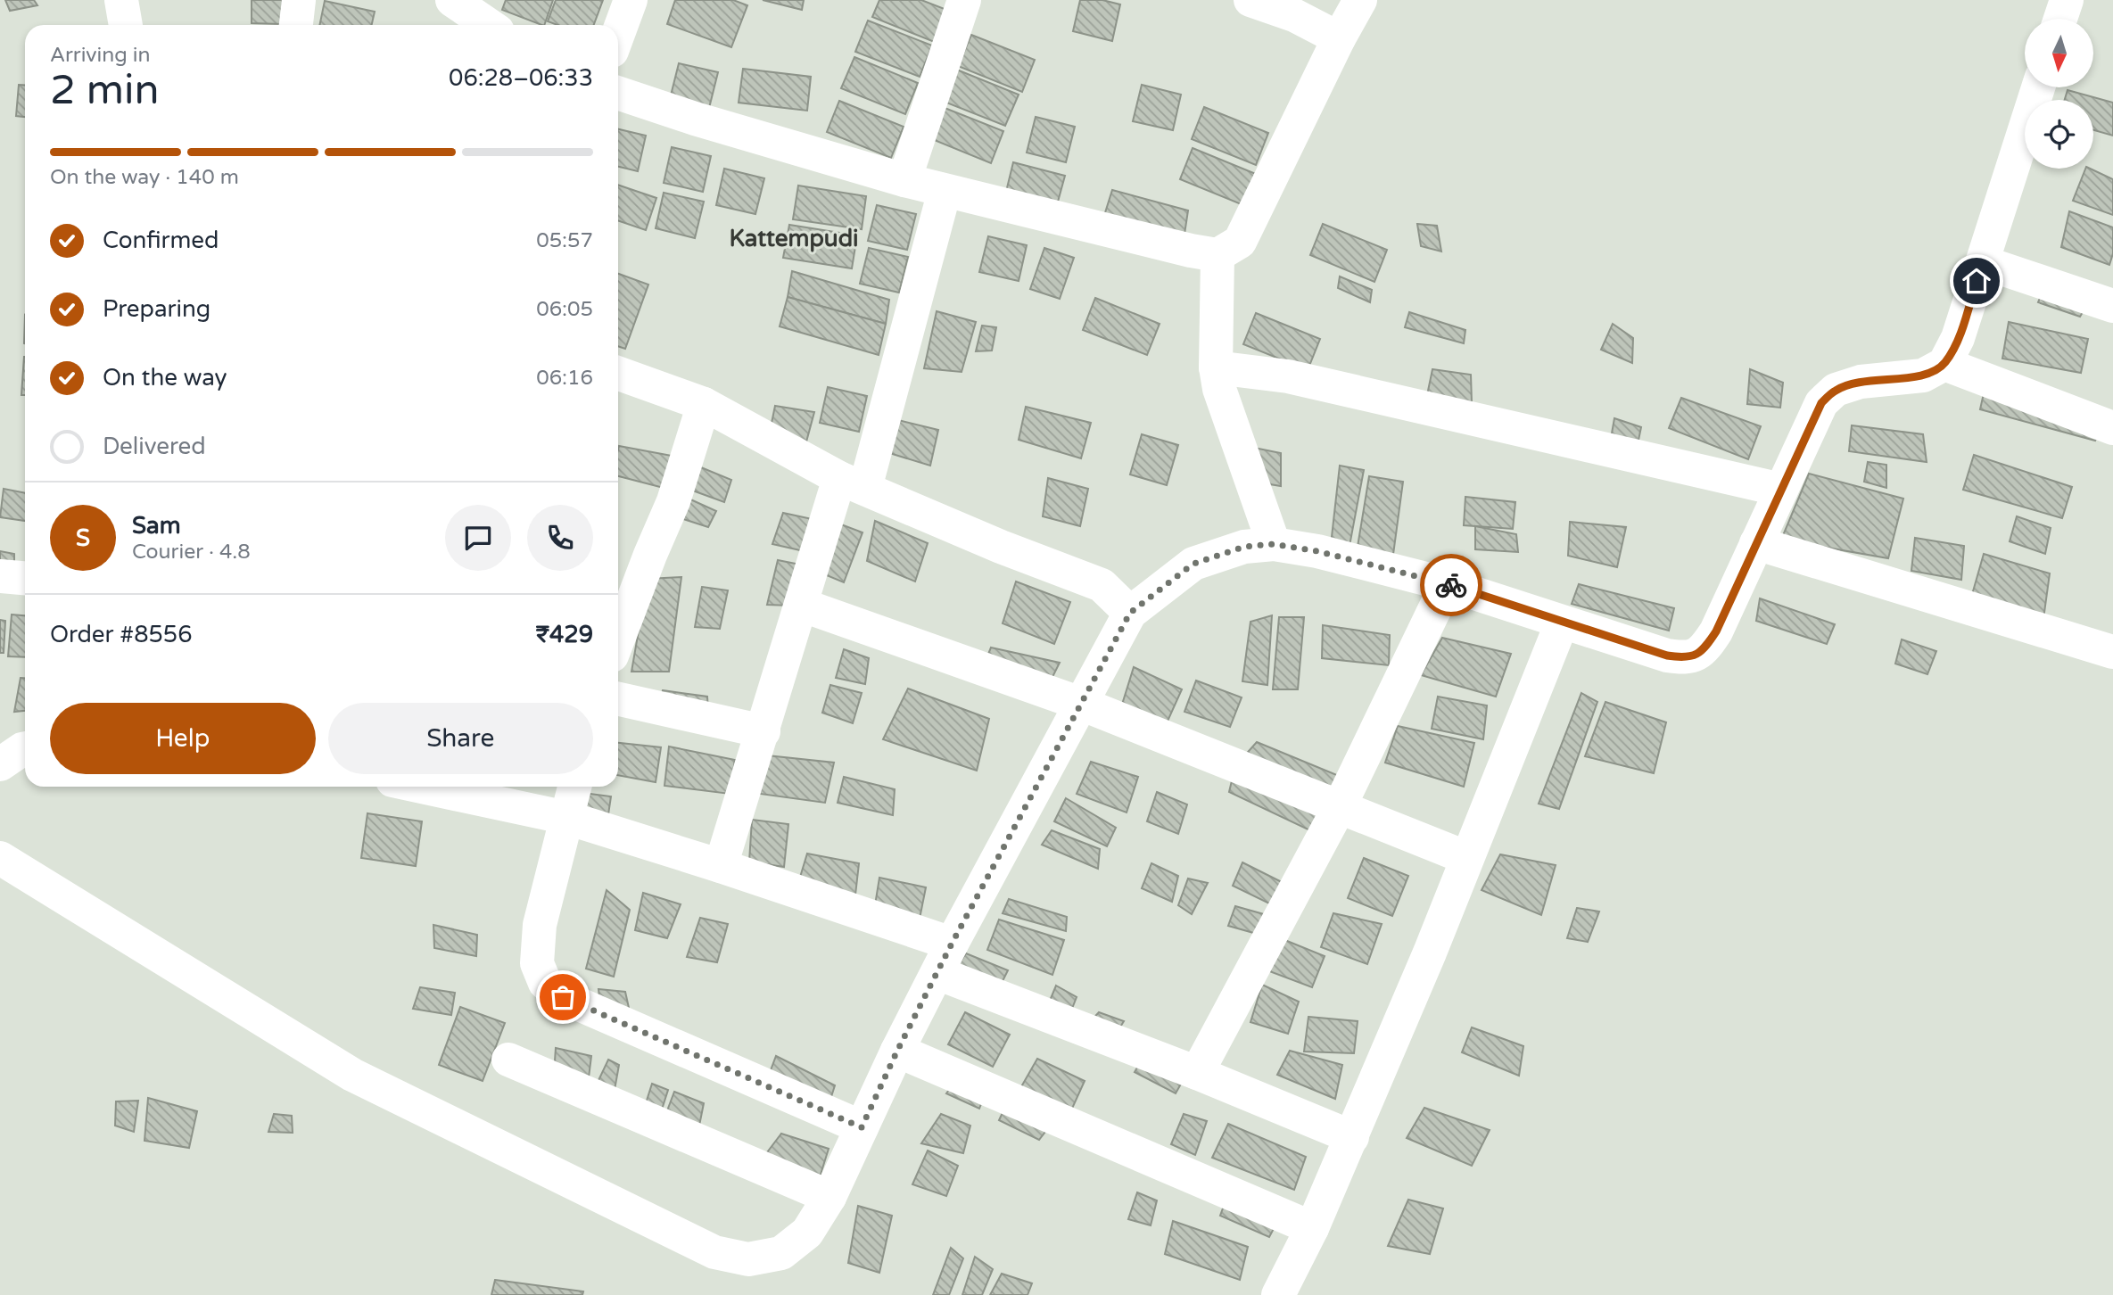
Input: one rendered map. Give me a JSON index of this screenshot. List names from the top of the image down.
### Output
{
  "districts": ["Kattempudi"],
  "north": "bottom",
  "page": {
    "heading": ["2 min", "Arriving in", "06:28–06:33"],
    "panel": [
      "Sam",
      "Courier · 4.8",
      "Order #8556",
      "₹429"
    ],
    "bar": "On the way · 140 m",
    "list": [
      ["Confirmed", "05:57"],
      ["Preparing", "06:05"],
      ["On the way", "06:16"],
      "Delivered"
    ],
    "round": "S",
    "buttons": ["Help", "Share"]
  }
}
